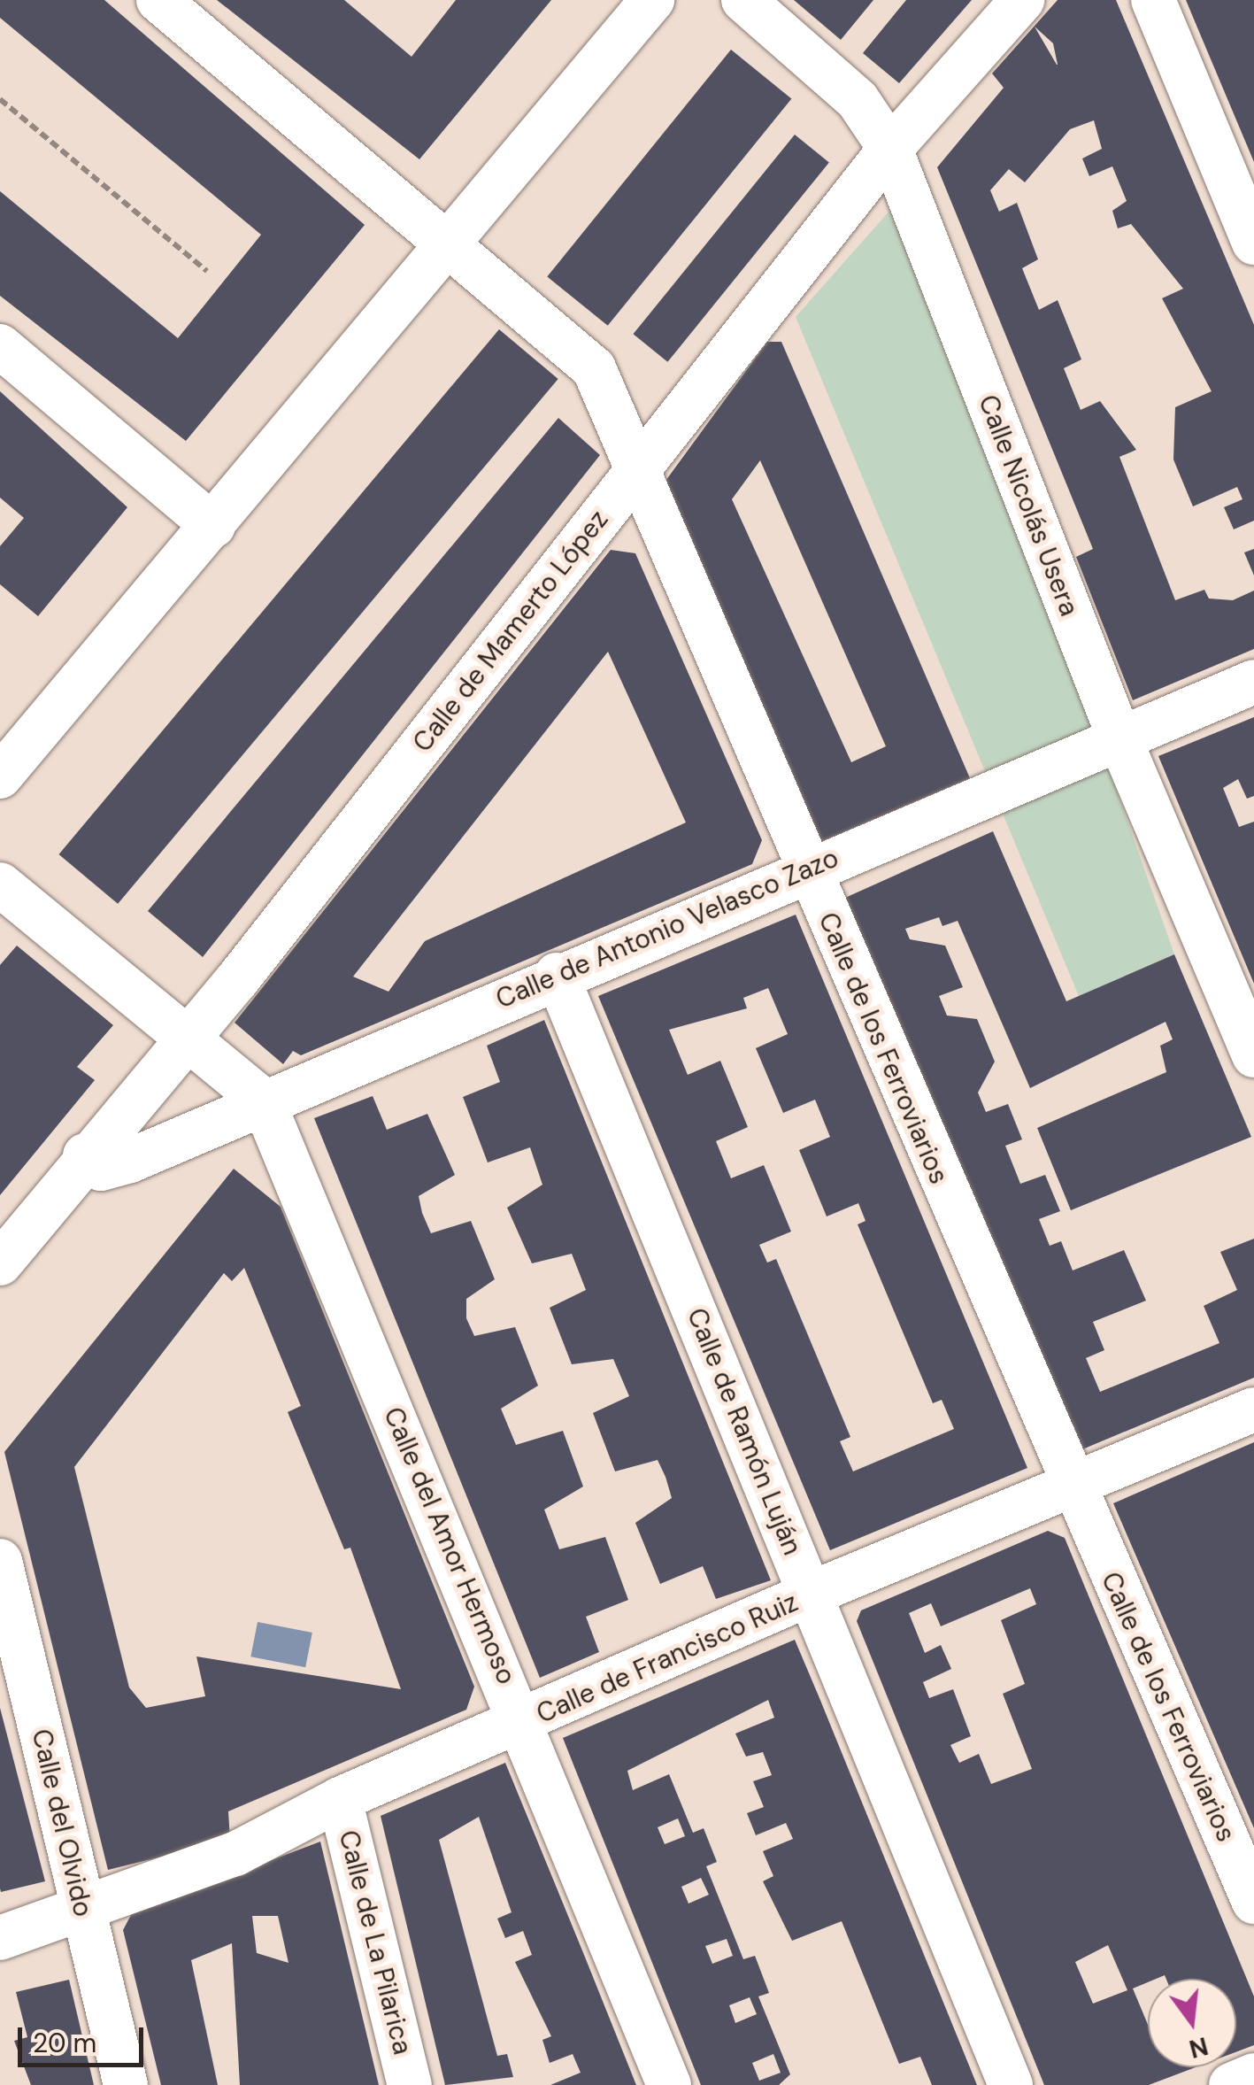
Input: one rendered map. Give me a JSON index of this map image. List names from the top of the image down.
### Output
{
  "streets": {
    "street": [
      "Calle Nicolás Usera",
      "Calle de Mamerto López",
      "Calle de Antonio Velasco Zazo",
      "Calle de los Ferroviarios",
      "Calle de Ramón Luján",
      "Calle del Amor Hermoso",
      "Calle de Francisco Ruiz",
      "Calle del Olvido",
      "Calle de La Pilarica"
    ]
  },
  "crossings": [
    ["Calle Nicolás Usera", "Calle de Mamerto López"],
    ["Calle Nicolás Usera", "Calle de Antonio Velasco Zazo"],
    ["Calle de Mamerto López", "Calle de Antonio Velasco Zazo"],
    ["Calle de Mamerto López", "Calle de los Ferroviarios"],
    ["Calle de Mamerto López", "Calle del Amor Hermoso"],
    ["Calle de Antonio Velasco Zazo", "Calle de los Ferroviarios"],
    ["Calle de Antonio Velasco Zazo", "Calle de Ramón Luján"],
    ["Calle de Antonio Velasco Zazo", "Calle del Amor Hermoso"],
    ["Calle de los Ferroviarios", "Calle de Francisco Ruiz"],
    ["Calle de Ramón Luján", "Calle de Francisco Ruiz"],
    ["Calle del Amor Hermoso", "Calle de Francisco Ruiz"],
    ["Calle de Francisco Ruiz", "Calle del Olvido"],
    ["Calle de Francisco Ruiz", "Calle de La Pilarica"]
  ],
  "scale_bar": "20 m",
  "north": "bottom"
}
